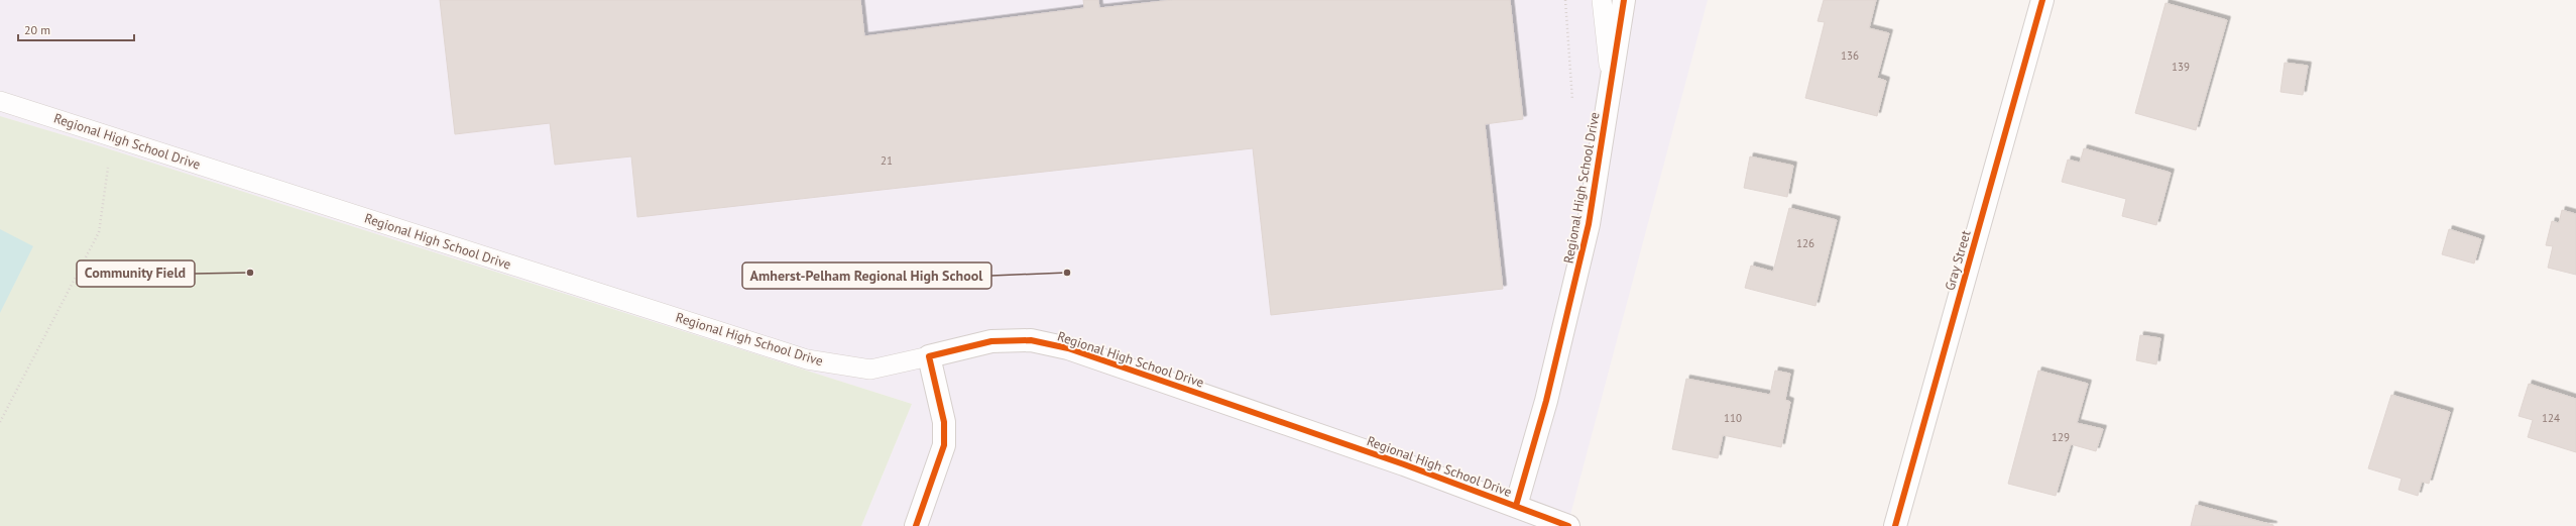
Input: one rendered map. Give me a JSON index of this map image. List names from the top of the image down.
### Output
{
  "streets": {
    "street": ["Regional High School Drive", "Gray Street"]
  },
  "places": ["Community Field", "Amherst-Pelham Regional High School"],
  "house_numbers": [
    "136",
    "139",
    "21",
    "126",
    "110",
    "124",
    "129"
  ],
  "scale_bar": "20 m"
}
